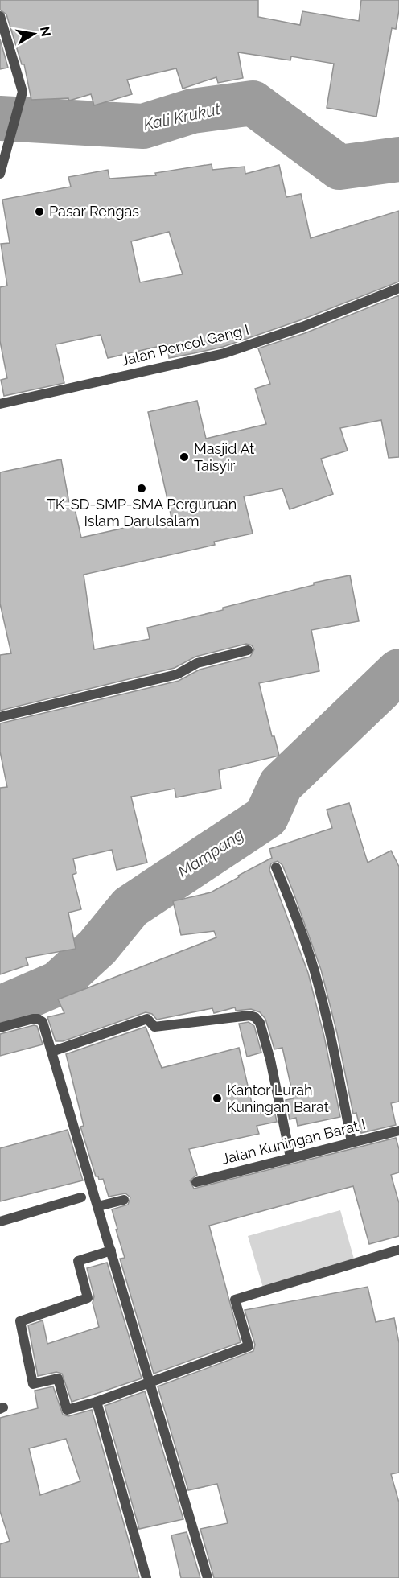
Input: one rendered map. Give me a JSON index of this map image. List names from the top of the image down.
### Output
{
  "streets": {
    "street": ["Jalan Poncol Gang I", "Jalan Kuningan Barat I"]
  },
  "water": ["Kali Krukut", "Mampang"],
  "places": [
    "Pasar Rengas",
    "Masjid At Taisyir",
    "TK-SD-SMP-SMA Perguruan Islam Darulsalam",
    "Kantor Lurah Kuningan Barat"
  ],
  "north": "right"
}
